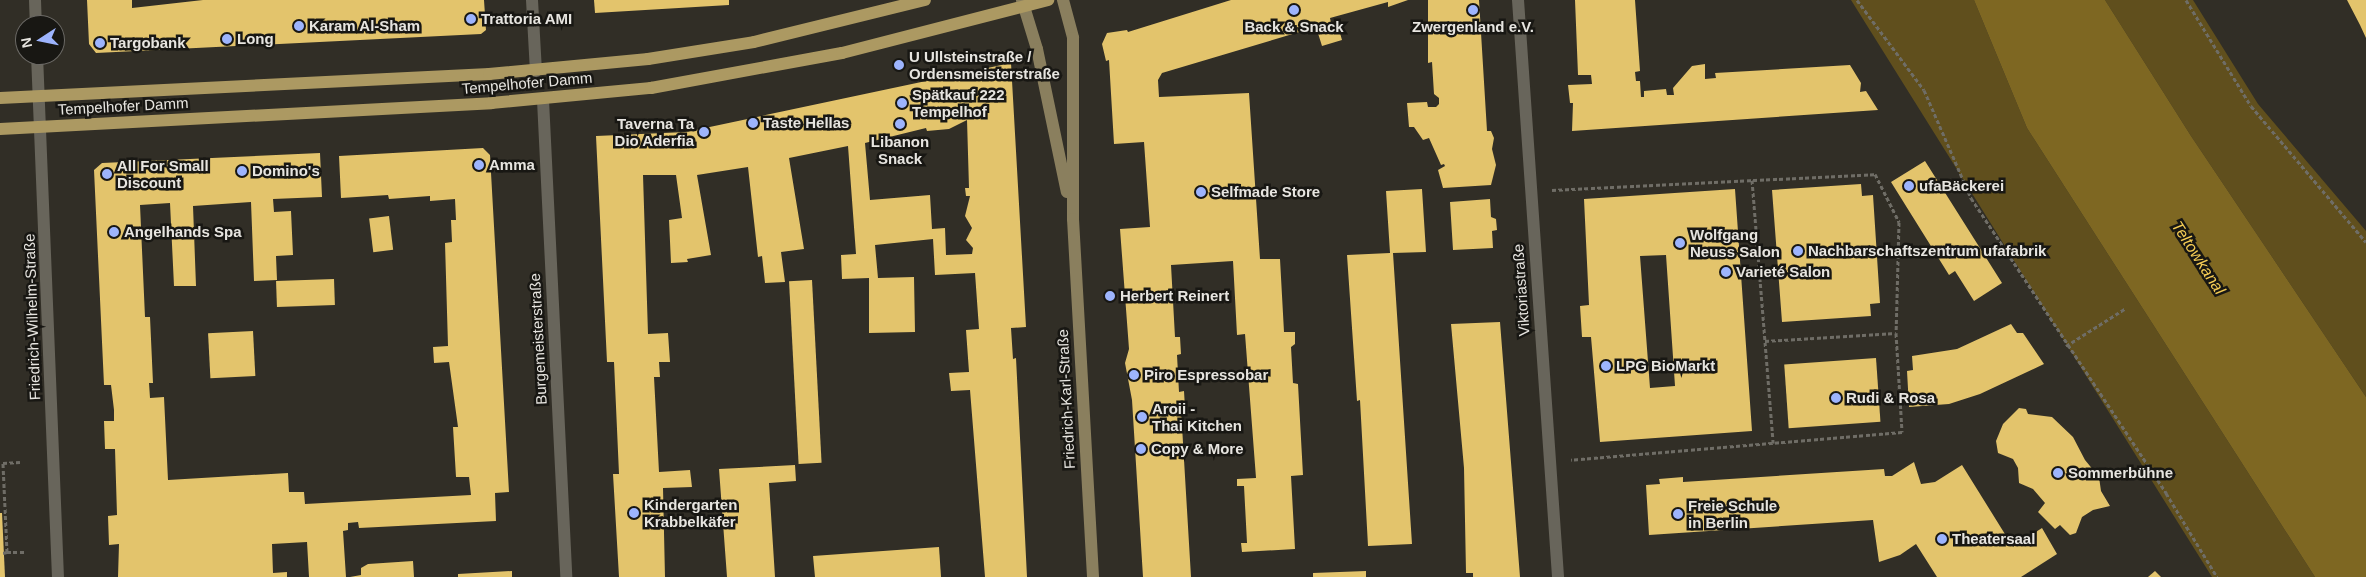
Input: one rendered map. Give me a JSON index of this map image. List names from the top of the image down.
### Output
{
  "streets": {
    "main road": ["Tempelhofer Damm", "Friedrich-Karl-Straße"],
    "street": ["Viktoriastraße", "Friedrich-Wilhelm-Straße", "Burgemeisterstraße"]
  },
  "crossings": [
    ["Tempelhofer Damm", "Friedrich-Wilhelm-Straße"],
    ["Tempelhofer Damm", "Burgemeisterstraße"],
    ["Tempelhofer Damm", "Friedrich-Karl-Straße"]
  ],
  "water": ["Teltowkanal"],
  "places": [
    "Back & Snack",
    "Zwergenland e.V.",
    "Trattoria AMI",
    "Karam Al-Sham",
    "Long",
    "Targobank",
    "U Ullsteinstraße / Ordensmeisterstraße",
    "Spätkauf 222 Tempelhof",
    "Taste Hellas",
    "Libanon Snack",
    "Taverna Ta Dio Aderfia",
    "Amma",
    "Domino's",
    "All For Small Discount",
    "ufaBäckerei",
    "Selfmade Store",
    "Angelhands Spa",
    "Wolfgang Neuss Salon",
    "Nachbarschaftszentrum ufafabrik",
    "Varieté Salon",
    "Herbert Reinert",
    "LPG BioMarkt",
    "Piro Espressobar",
    "Rudi & Rosa",
    "Aroii - Thai Kitchen",
    "Copy & More",
    "Sommerbühne",
    "Kindergarten Krabbelkäfer",
    "Freie Schule in Berlin",
    "Theatersaal"
  ],
  "north": "left"
}
